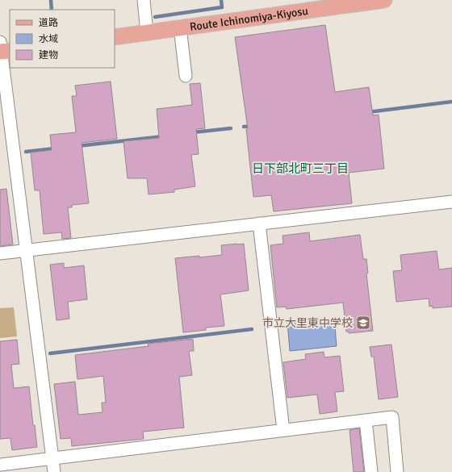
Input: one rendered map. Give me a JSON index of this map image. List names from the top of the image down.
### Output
{
  "streets": {
    "main road": ["Route Ichinomiya-Kiyosu"]
  },
  "districts": ["日下部北町三丁目"],
  "places": {
    "school or university": ["市立大里東中学校"]
  },
  "legend": ["道路", "水域", "建物"]
}
